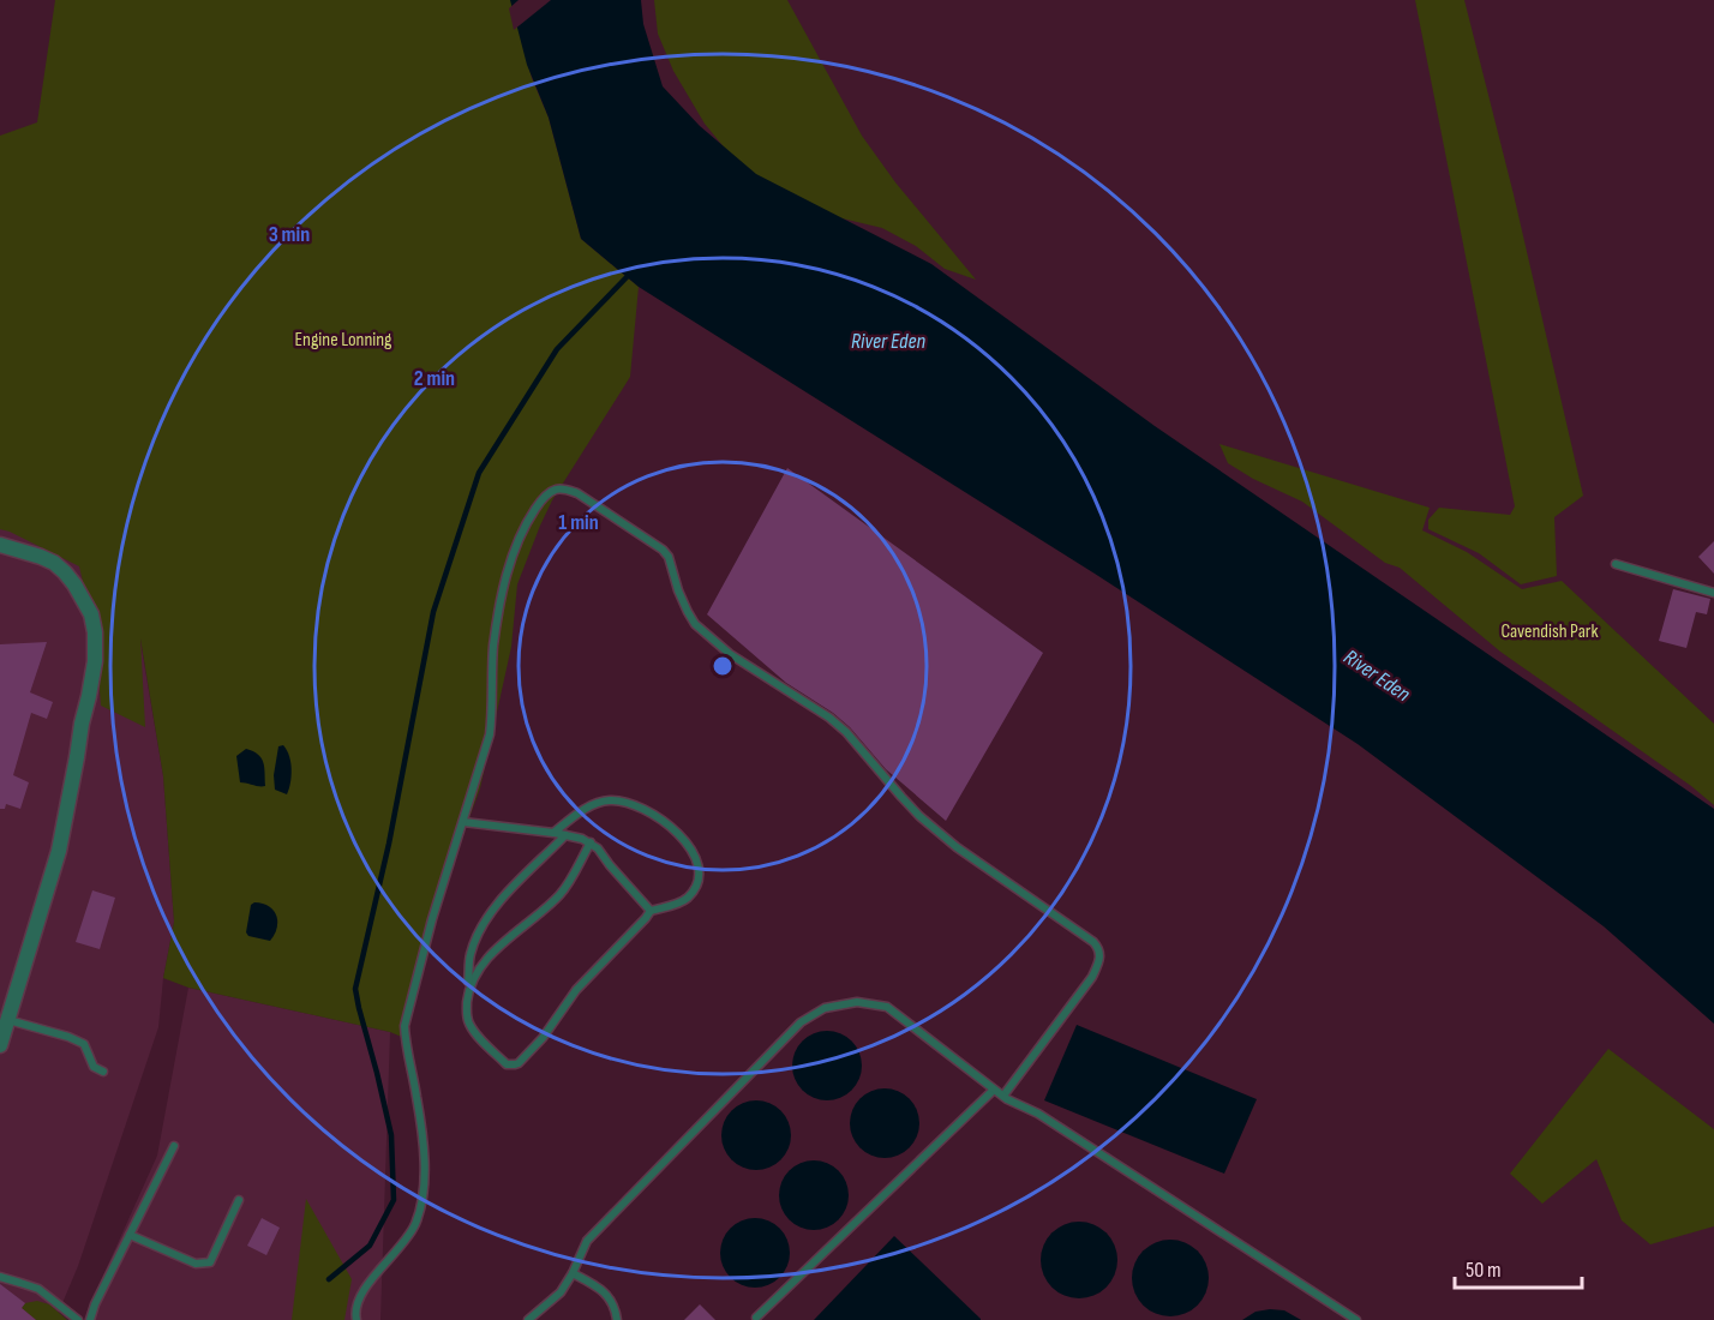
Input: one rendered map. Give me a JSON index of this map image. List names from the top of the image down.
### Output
{
  "water": ["River Eden"],
  "parks": ["Engine Lonning", "Cavendish Park"],
  "scale_bar": "50 m",
  "rings": ["3 min", "2 min", "1 min"]
}
